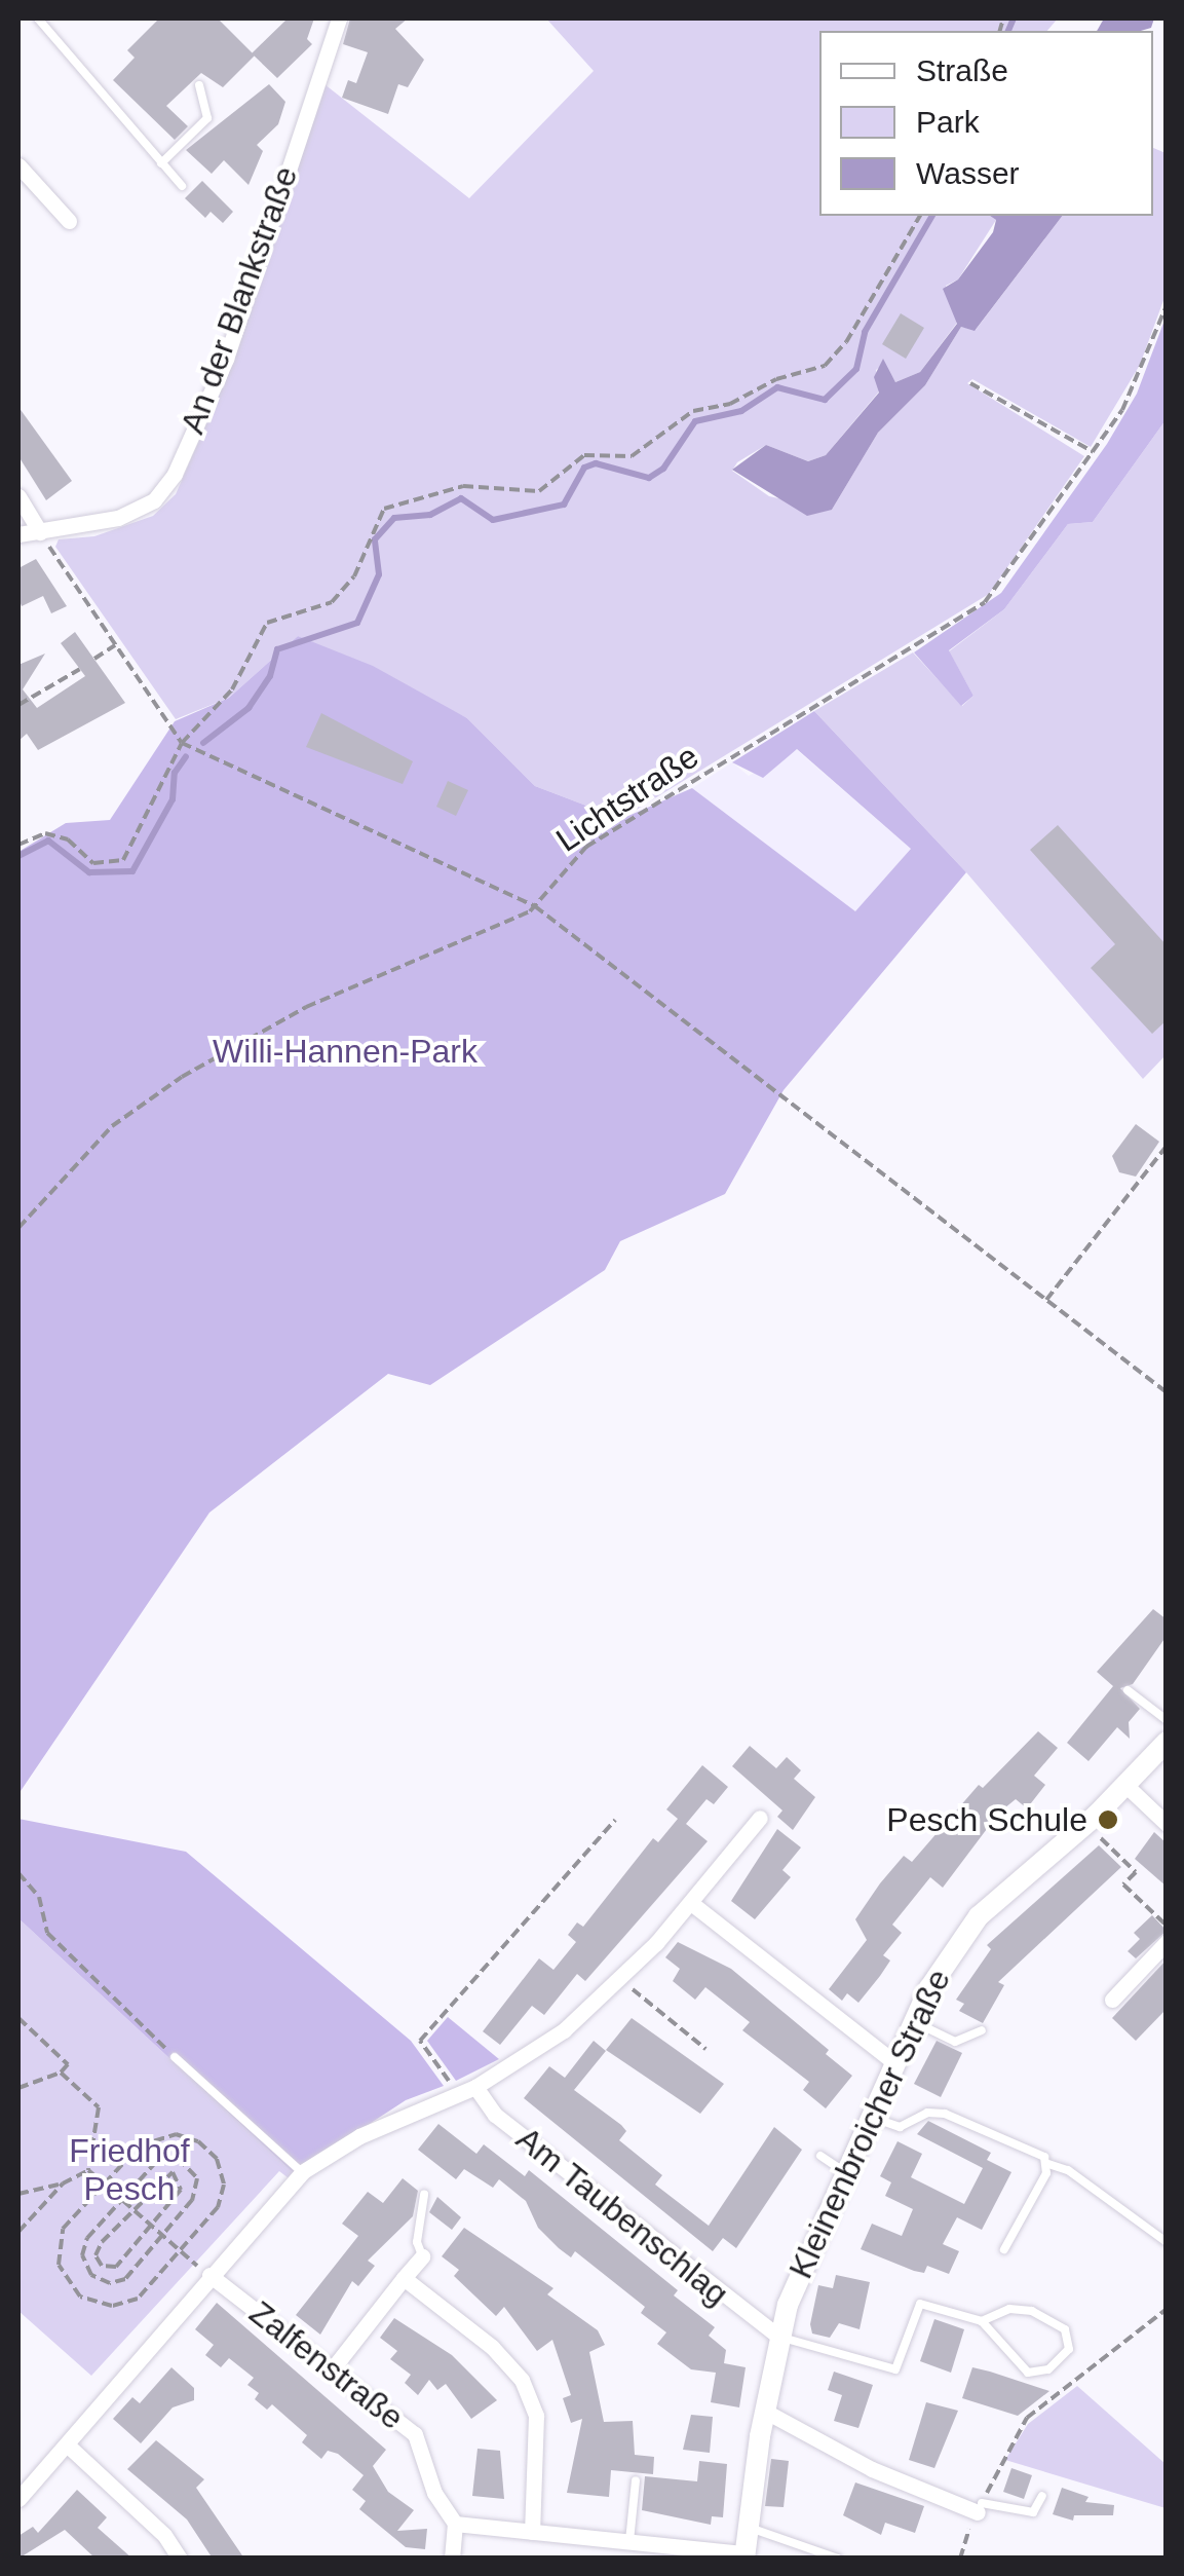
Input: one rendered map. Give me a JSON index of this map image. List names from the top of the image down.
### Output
{
  "streets": {
    "street": [
      "An der Blankstraße",
      "Kleinenbroicher Straße",
      "Am Taubenschlag",
      "Zalfenstraße"
    ],
    "path": ["Lichtstraße"]
  },
  "crossings": [
    ["Kleinenbroicher Straße", "Am Taubenschlag"]
  ],
  "parks": ["Willi-Hannen-Park", "Friedhof Pesch"],
  "places": ["Pesch Schule"],
  "legend": ["Straße", "Park", "Wasser"]
}
